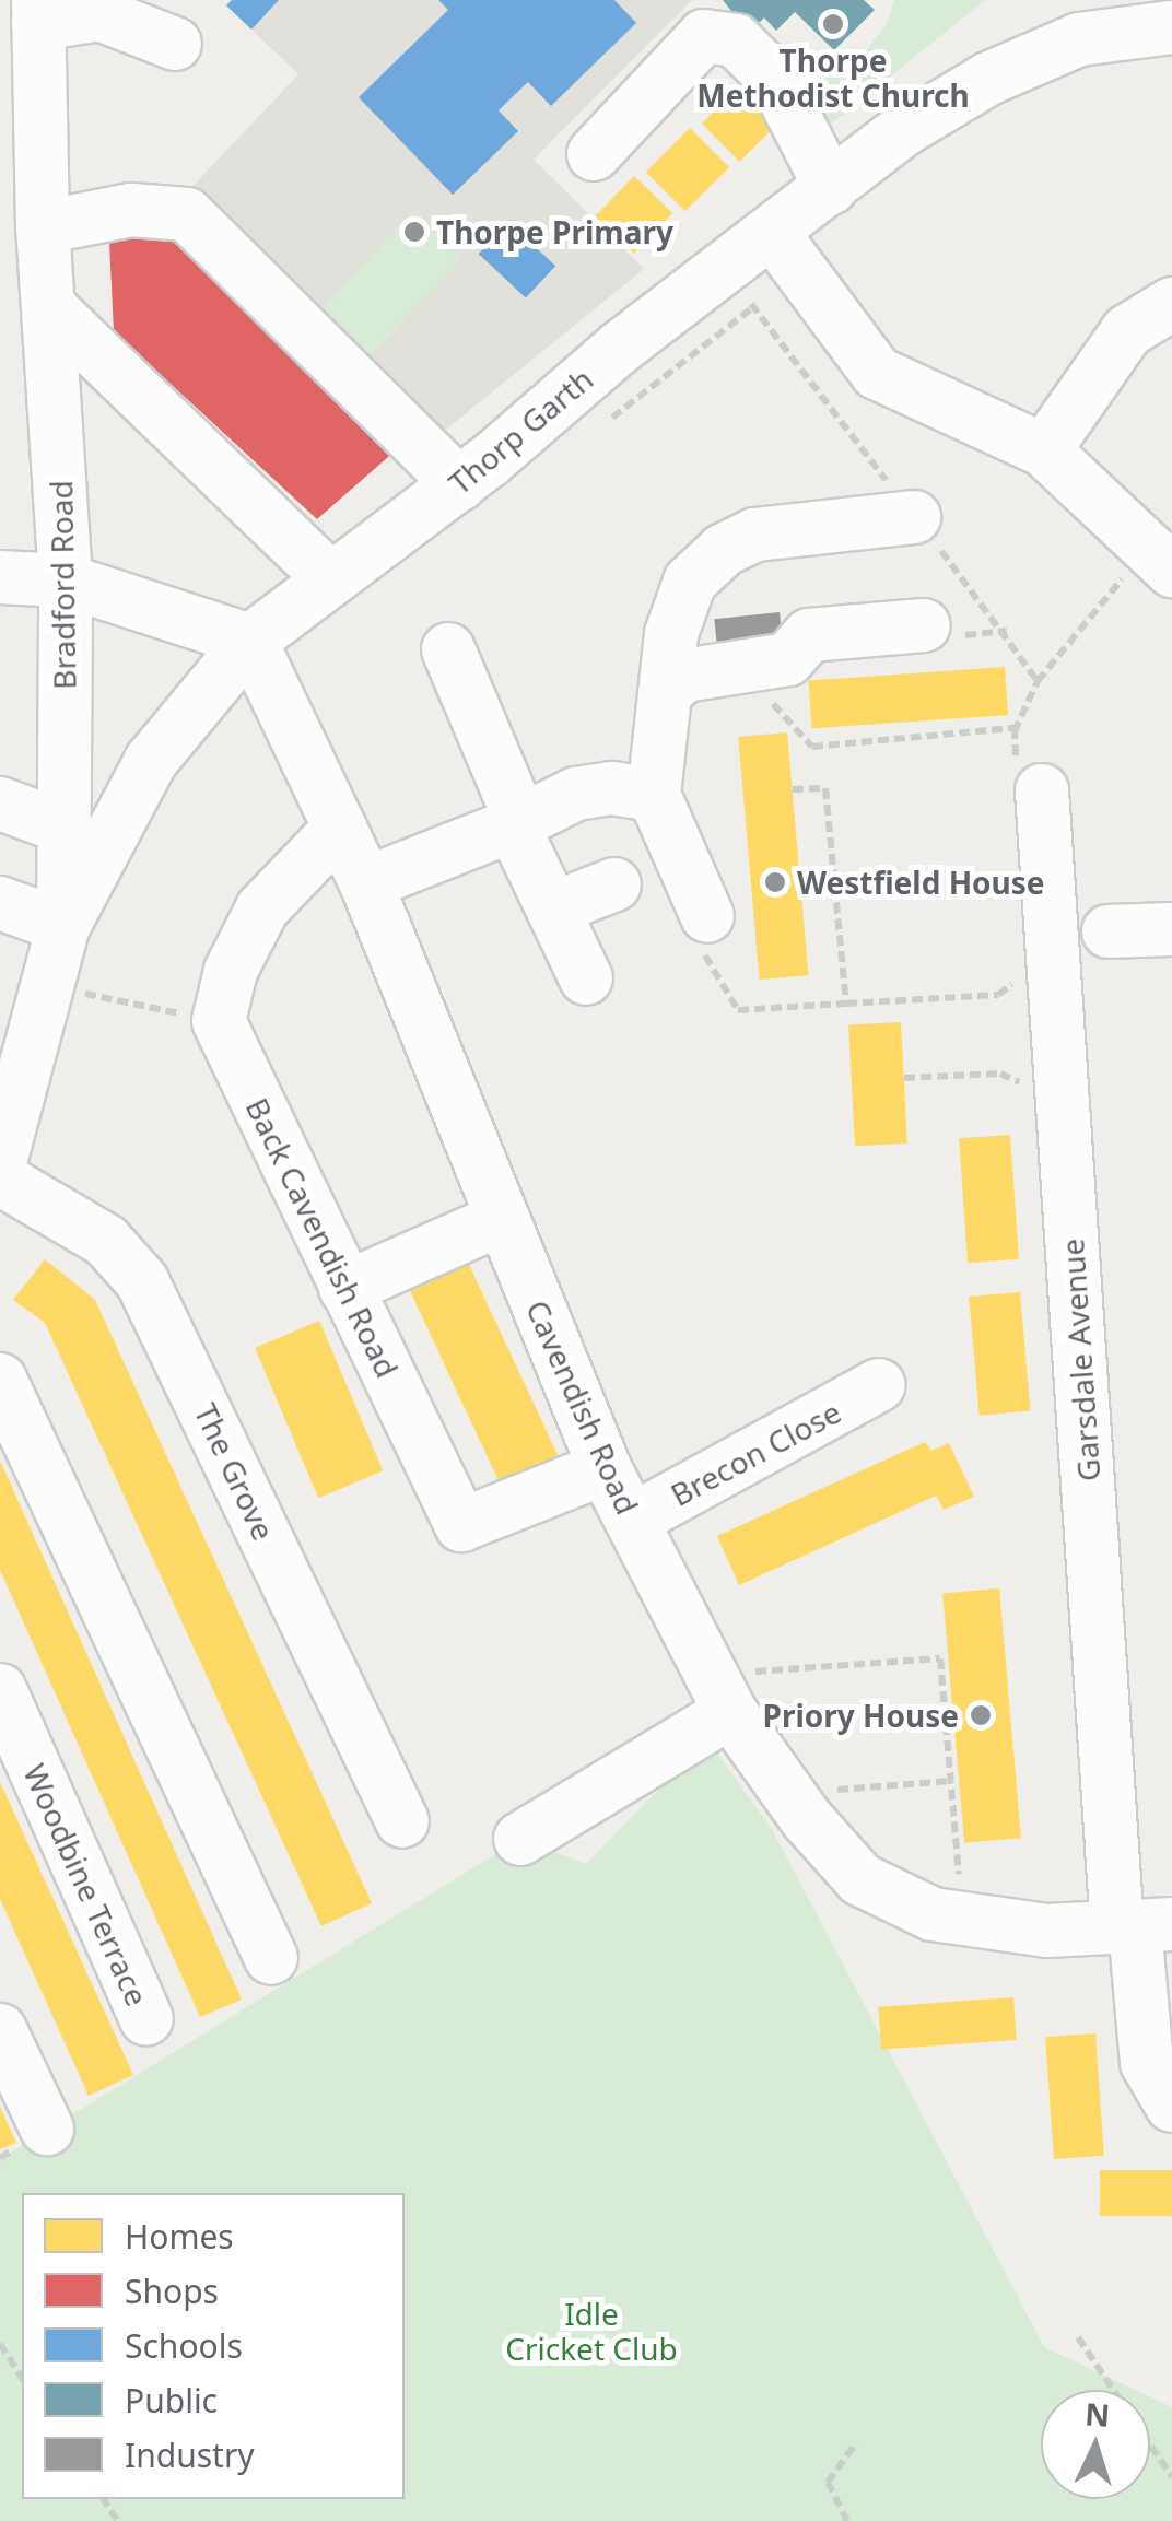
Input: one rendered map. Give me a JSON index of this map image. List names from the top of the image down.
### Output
{
  "streets": {
    "street": [
      "Thorp Garth",
      "Bradford Road",
      "Back Cavendish Road",
      "Garsdale Avenue",
      "Cavendish Road",
      "Brecon Close",
      "The Grove",
      "Woodbine Terrace"
    ]
  },
  "crossings": [
    ["Thorp Garth", "Bradford Road"],
    ["Thorp Garth", "Cavendish Road"],
    ["Back Cavendish Road", "Cavendish Road"],
    ["Garsdale Avenue", "Cavendish Road"],
    ["Cavendish Road", "Brecon Close"]
  ],
  "parks": ["Idle Cricket Club"],
  "places": [
    "Thorpe Methodist Church",
    "Thorpe Primary",
    "Westfield House",
    "Priory House"
  ],
  "legend": [
    "Homes",
    "Shops",
    "Schools",
    "Public",
    "Industry"
  ],
  "north": "top"
}
